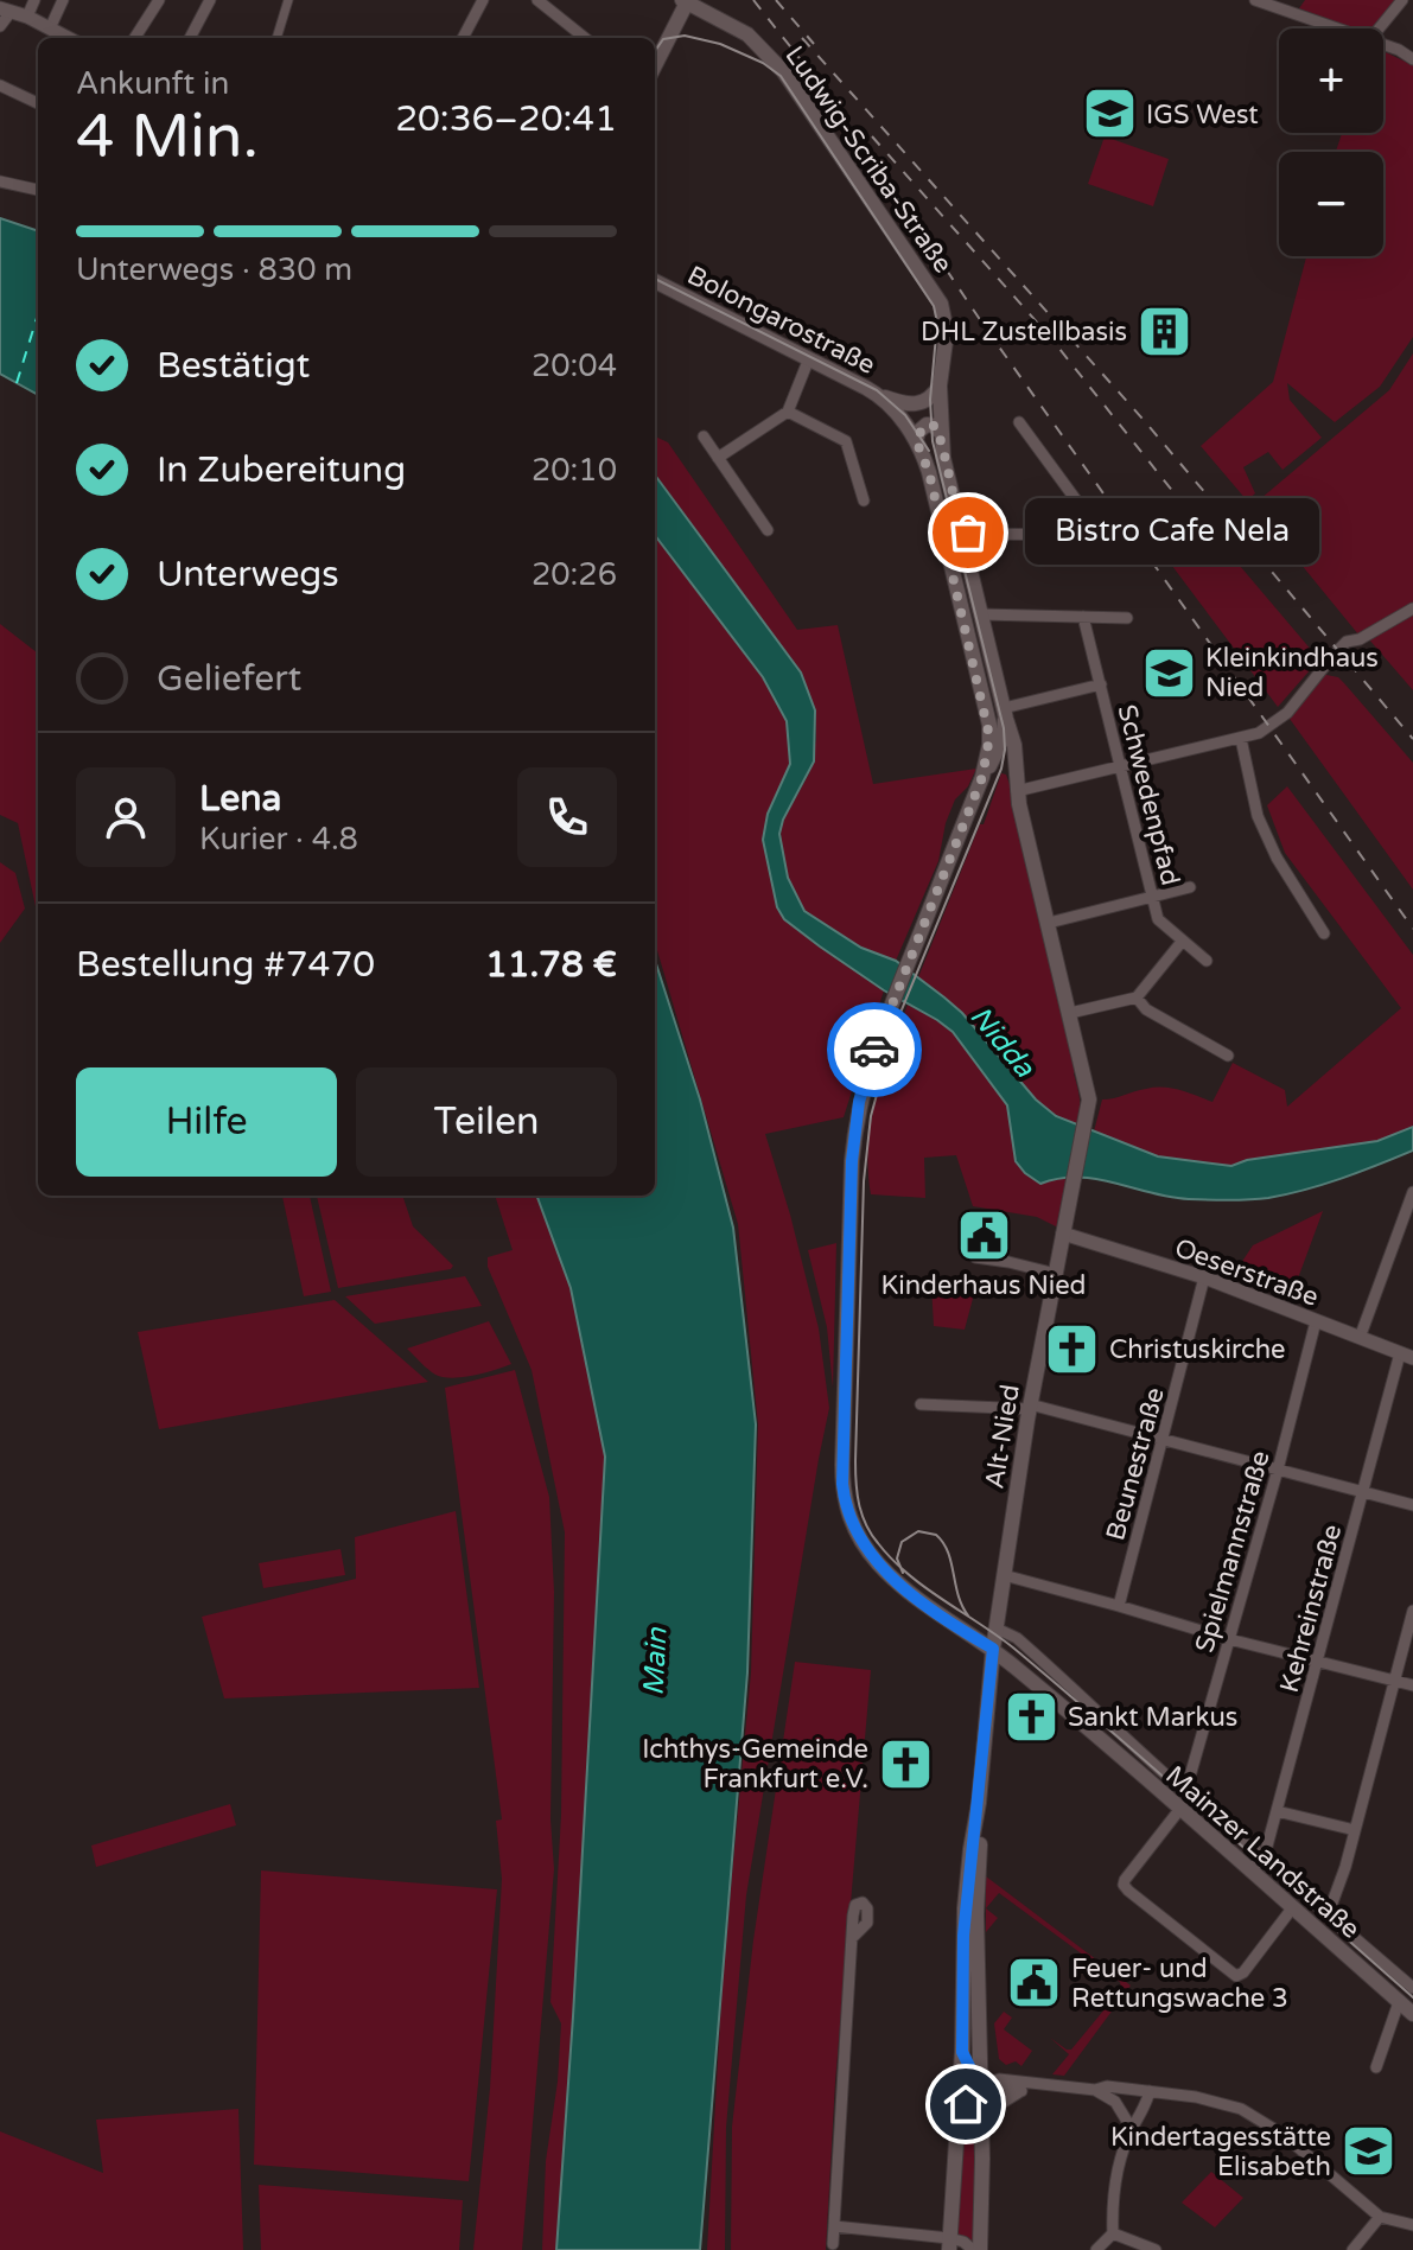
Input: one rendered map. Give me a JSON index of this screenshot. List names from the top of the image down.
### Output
{
  "streets": {
    "main road": [
      "Ludwig-Scriba-Straße",
      "Bolongarostraße",
      "Alt-Nied",
      "Mainzer Landstraße"
    ],
    "street": [
      "Schwedenpfad",
      "Oeserstraße",
      "Beunestraße",
      "Spielmannstraße",
      "Kehreinstraße"
    ]
  },
  "crossings": [
    ["Bolongarostraße", "Mainzer Landstraße"],
    ["Oeserstraße", "Alt-Nied"],
    ["Oeserstraße", "Beunestraße"],
    ["Oeserstraße", "Spielmannstraße"],
    ["Oeserstraße", "Kehreinstraße"],
    ["Alt-Nied", "Mainzer Landstraße"],
    ["Spielmannstraße", "Mainzer Landstraße"],
    ["Kehreinstraße", "Mainzer Landstraße"]
  ],
  "water": ["Nidda", "Main"],
  "places": {
    "school or university": ["IGS West", "Kleinkindhaus Nied", "Kindertagesstätte Elisabeth"],
    "building": ["DHL Zustellbasis"],
    "other": ["Bistro Cafe Nela"],
    "public building": ["Kinderhaus Nied", "Feuer- und Rettungswache 3"],
    "church": ["Christuskirche", "Sankt Markus", "Ichthys-Gemeinde Frankfurt e.V."]
  },
  "page": {
    "map_buttons": ["+", "−"],
    "heading": ["4 Min.", "Ankunft in", "20:36–20:41"],
    "panel": [
      "Lena",
      "Kurier · 4.8",
      "Bestellung #7470",
      "11.78 €"
    ],
    "bar": "Unterwegs · 830 m",
    "list": [
      ["Bestätigt", "20:04"],
      ["In Zubereitung", "20:10"],
      ["Unterwegs", "20:26"],
      "Geliefert"
    ],
    "bubble": "Bistro Cafe Nela",
    "buttons": ["Hilfe", "Teilen"]
  }
}
